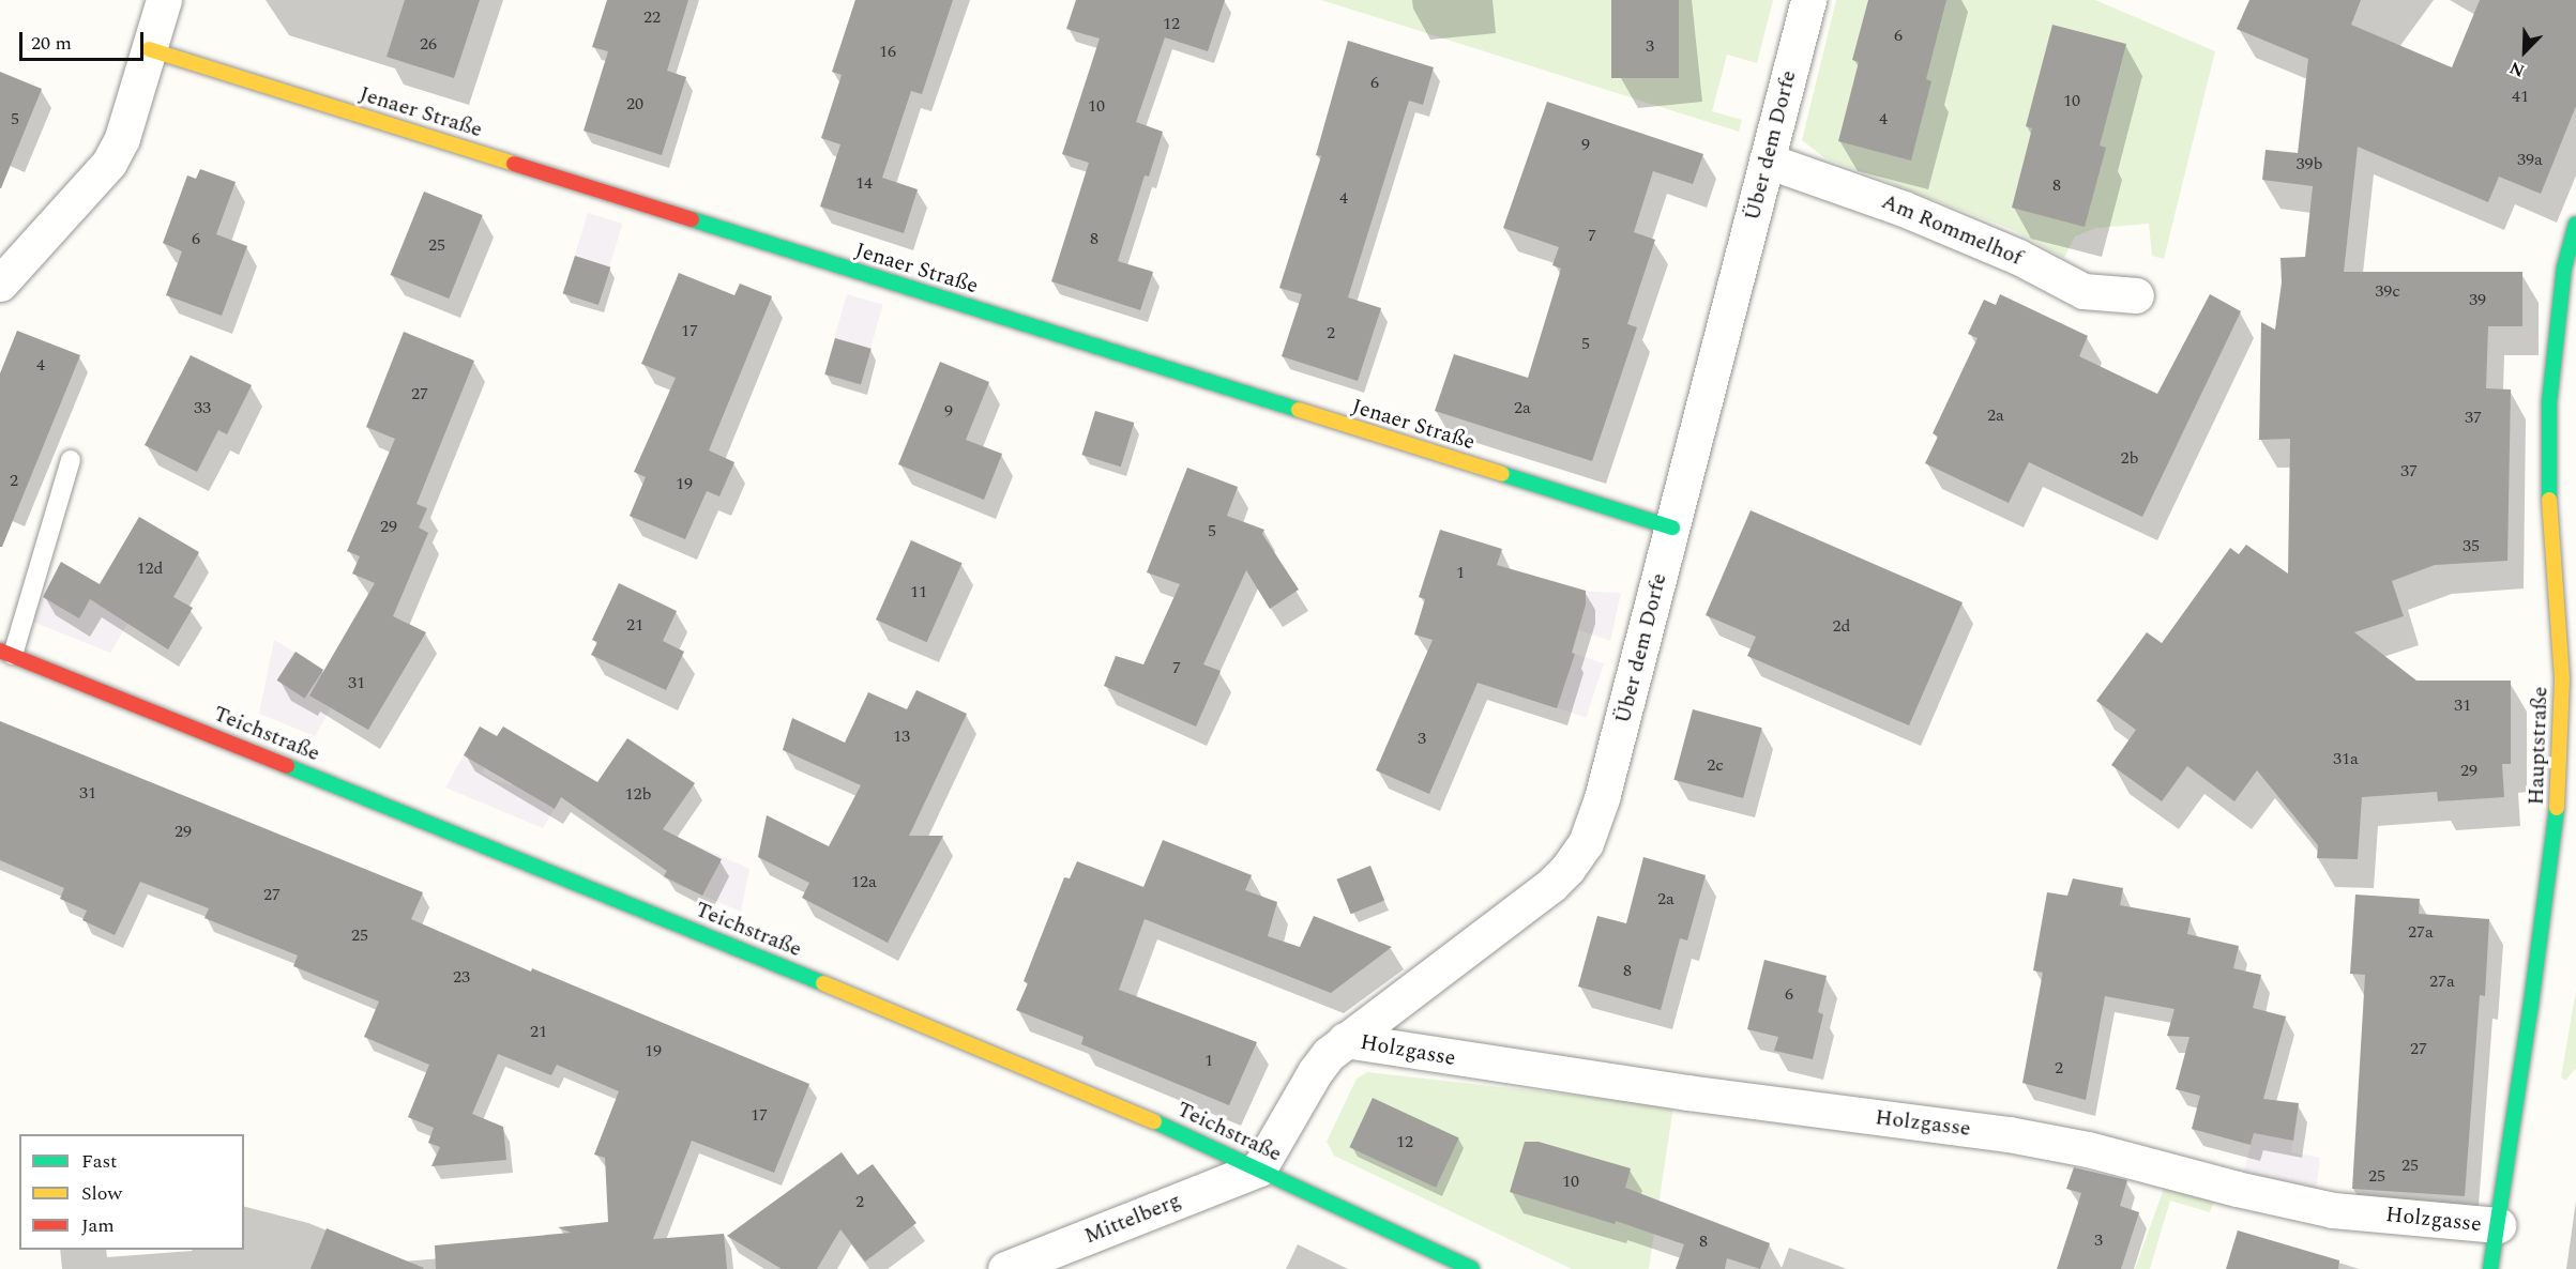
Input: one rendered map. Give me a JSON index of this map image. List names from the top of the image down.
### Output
{
  "streets": {
    "street": [
      "Jenaer Straße",
      "Über dem Dorfe",
      "Am Rommelhof",
      "Teichstraße",
      "Hauptstraße",
      "Holzgasse",
      "Mittelberg"
    ]
  },
  "crossings": [
    ["Jenaer Straße", "Über dem Dorfe"],
    ["Über dem Dorfe", "Am Rommelhof"],
    ["Über dem Dorfe", "Teichstraße"],
    ["Über dem Dorfe", "Holzgasse"],
    ["Über dem Dorfe", "Mittelberg"],
    ["Teichstraße", "Mittelberg"],
    ["Hauptstraße", "Holzgasse"]
  ],
  "house_numbers": [
    "22",
    "12",
    "6",
    "26",
    "3",
    "16",
    "6",
    "41",
    "10",
    "20",
    "10",
    "5",
    "4",
    "9",
    "39a",
    "39b",
    "14",
    "8",
    "4",
    "7",
    "6",
    "8",
    "25",
    "39c",
    "39",
    "17",
    "2",
    "5",
    "4",
    "27",
    "33",
    "2a",
    "9",
    "2a",
    "37",
    "2b",
    "37",
    "2",
    "19",
    "29",
    "5",
    "35",
    "12d",
    "1",
    "11",
    "21",
    "2d",
    "7",
    "31",
    "31",
    "13",
    "3",
    "31a",
    "2c",
    "29",
    "31",
    "12b",
    "29",
    "12a",
    "27",
    "2a",
    "27a",
    "25",
    "8",
    "23",
    "27a",
    "6",
    "21",
    "27",
    "19",
    "1",
    "2",
    "17",
    "12",
    "25",
    "25",
    "10",
    "2",
    "3",
    "8"
  ],
  "legend": ["Fast", "Slow", "Jam"],
  "scale_bar": "20 m",
  "north": "bottom left"
}
